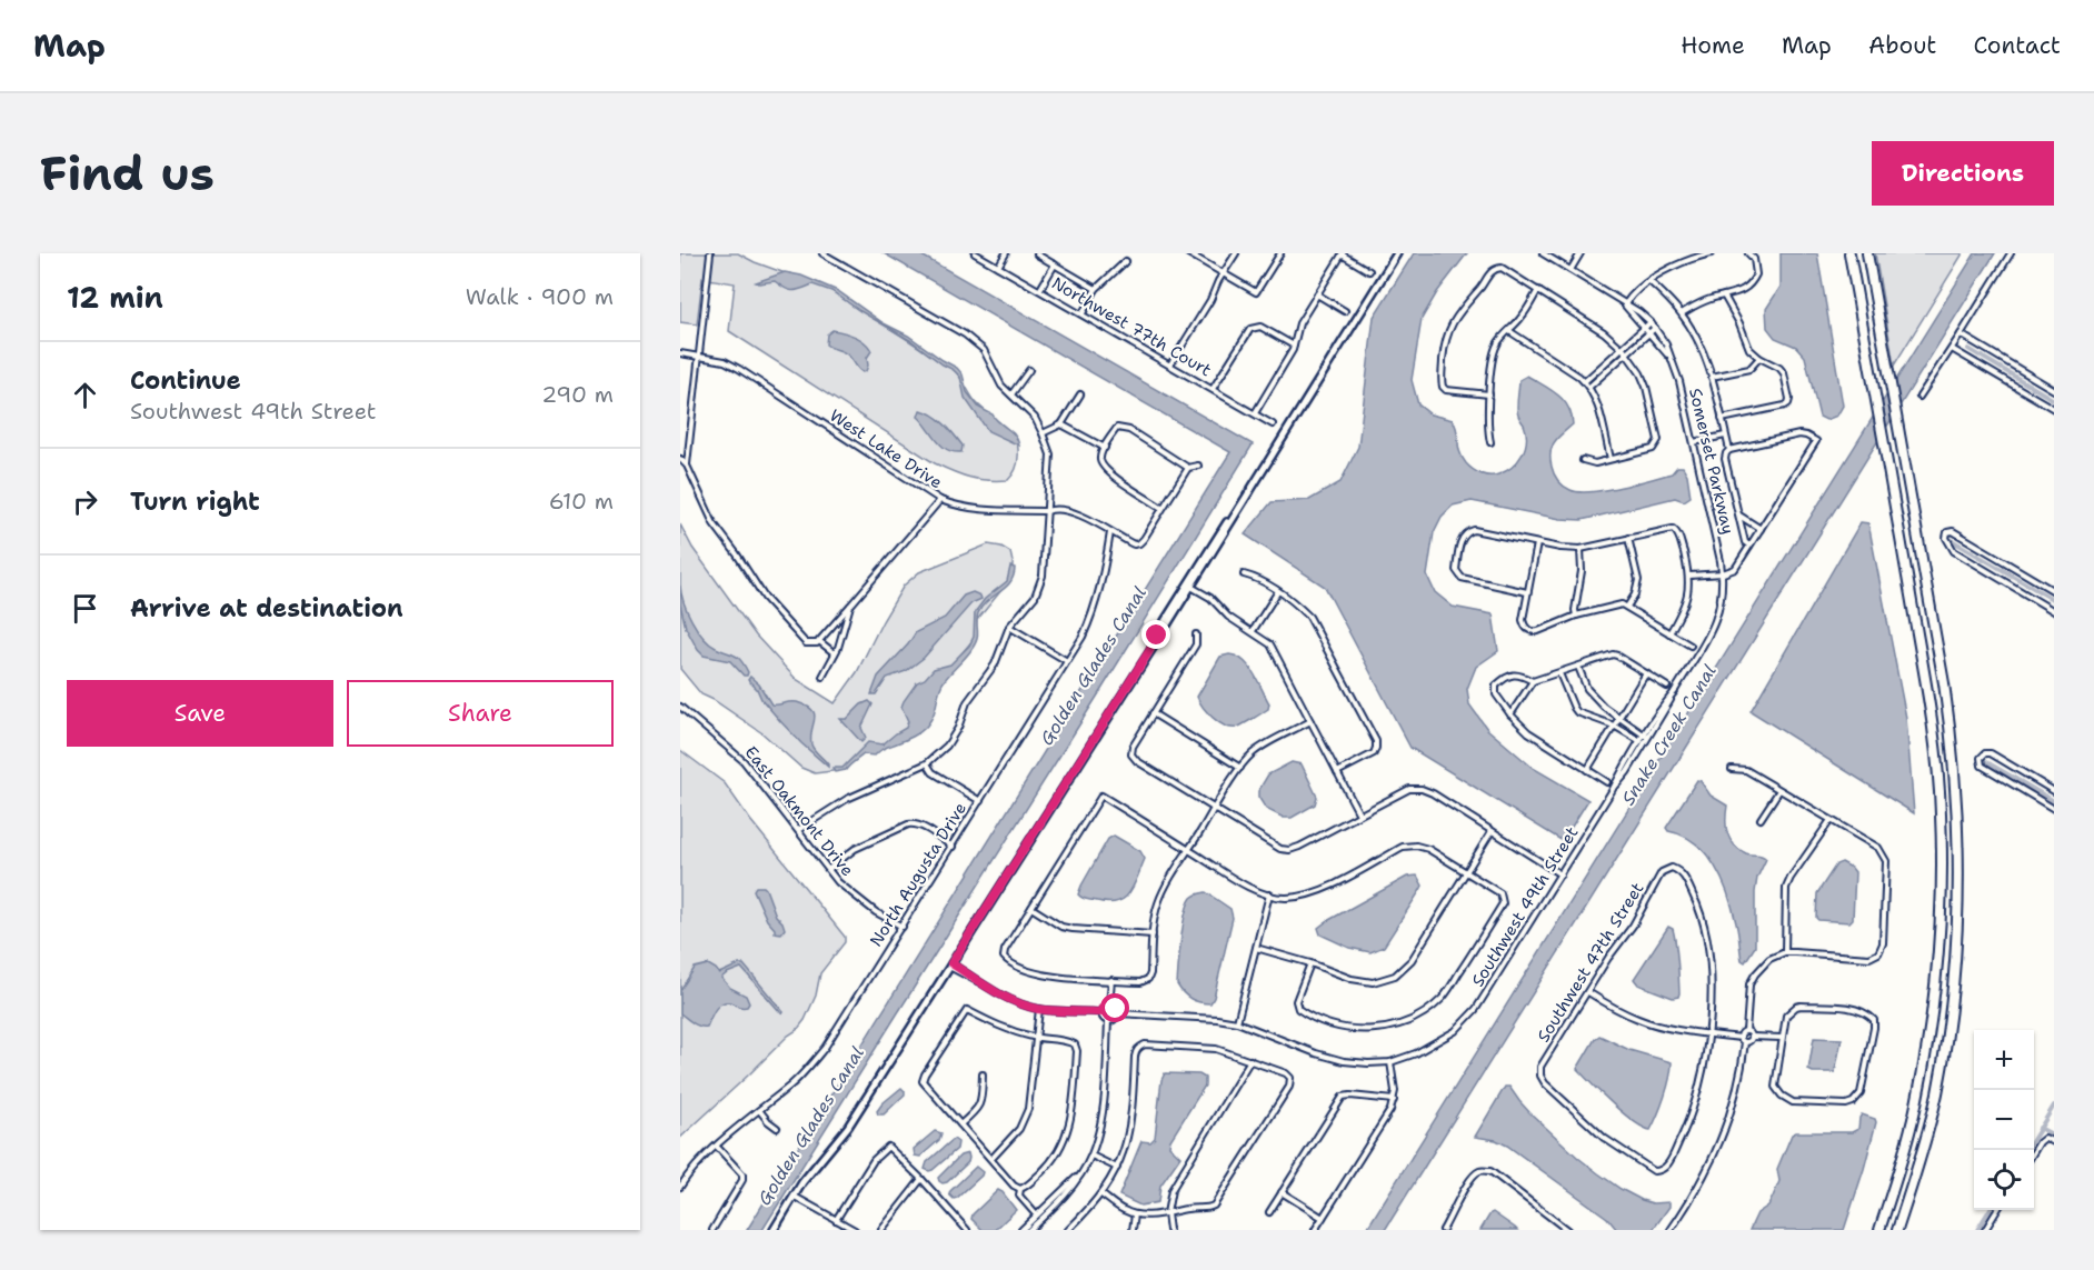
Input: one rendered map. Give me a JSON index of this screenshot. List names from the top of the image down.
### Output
{
  "streets": {
    "street": [
      "Northwest 77th Court",
      "West Lake Drive",
      "Somerset Parkway",
      "East Oakmont Drive",
      "North Augusta Drive",
      "Southwest 49th Street",
      "Southwest 47th Street"
    ]
  },
  "crossings": [
    ["West Lake Drive", "North Augusta Drive"],
    ["Somerset Parkway", "Southwest 49th Street"],
    ["East Oakmont Drive", "North Augusta Drive"]
  ],
  "water": ["Golden Glades Canal", "Snake Creek Canal"],
  "page": {
    "header": "Map",
    "nav": [
      "Home",
      "Map",
      "About",
      "Contact"
    ],
    "buttons": [
      "Directions",
      ["Save", "Share"]
    ],
    "title": "Find us",
    "heading": ["12 min", "Walk · 900 m"],
    "list": [
      ["Continue", "Southwest 49th Street", "290 m"],
      ["Turn right", "610 m"],
      "Arrive at destination"
    ],
    "map_buttons": ["+", "−"]
  }
}
